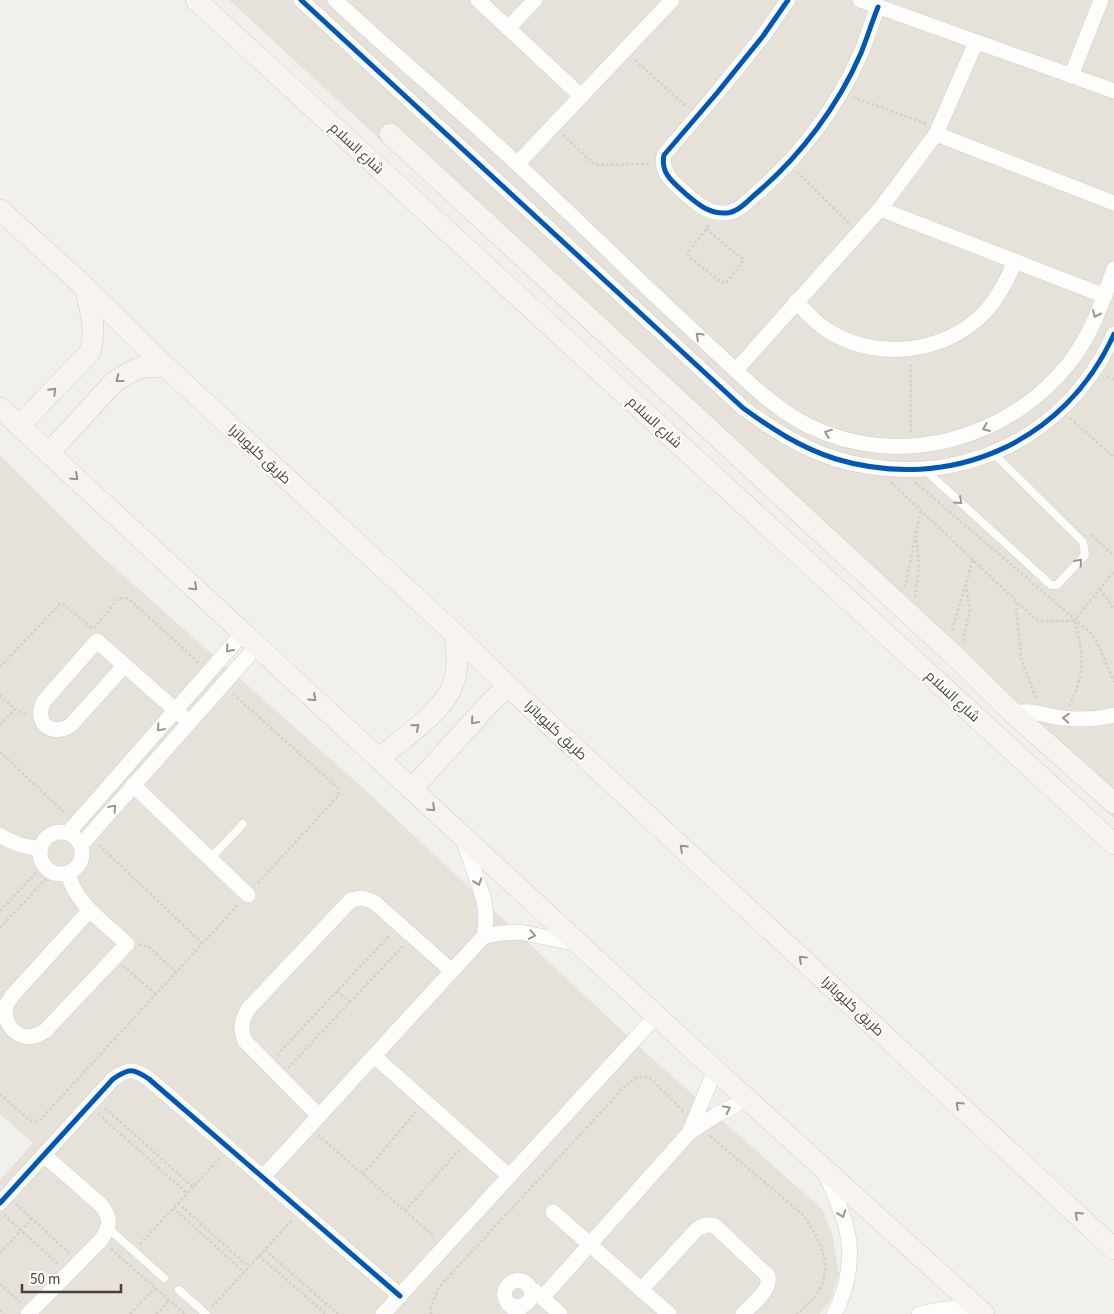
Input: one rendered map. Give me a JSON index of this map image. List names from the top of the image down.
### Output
{
  "streets": {
    "main road": ["شارع السلام", "طريق كليوباترا"]
  },
  "scale_bar": "50 m"
}
